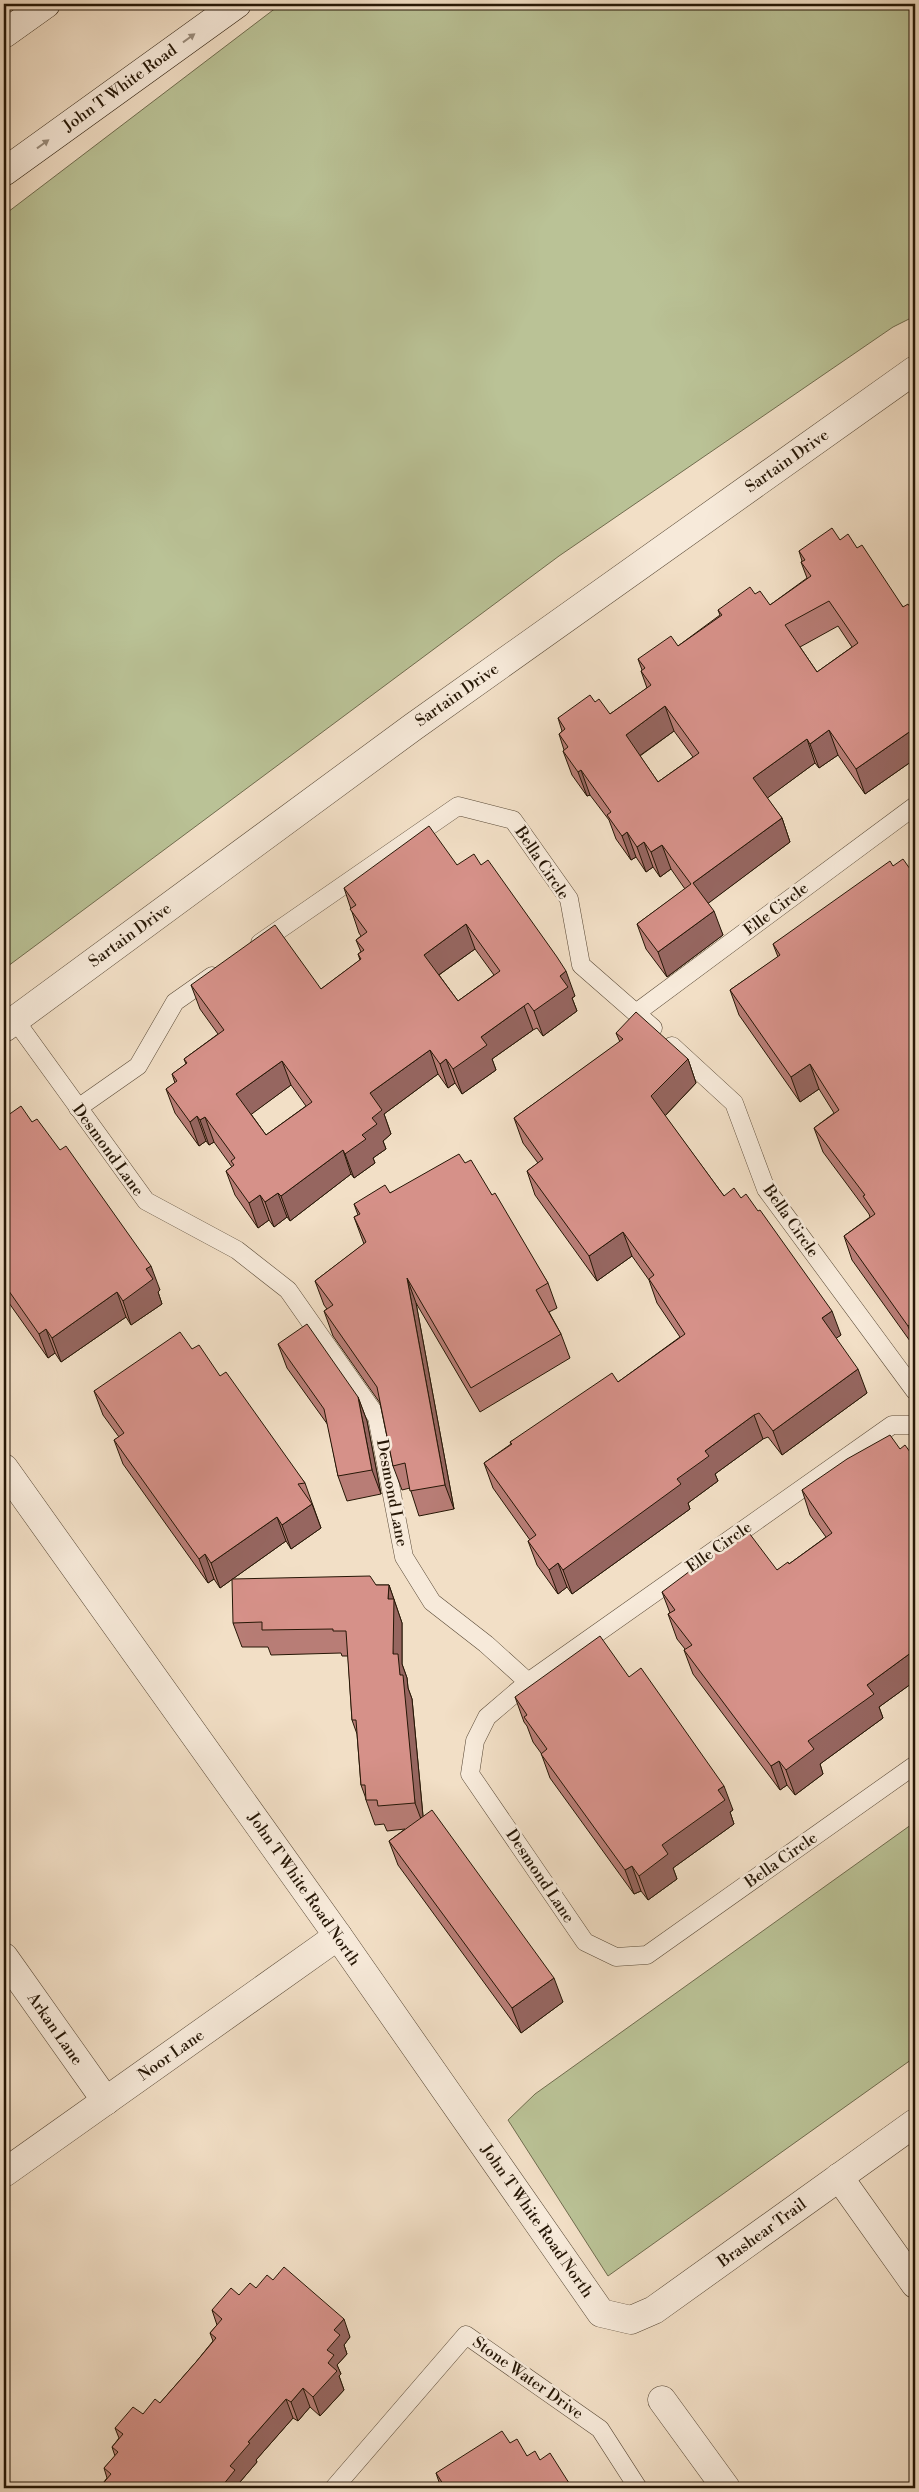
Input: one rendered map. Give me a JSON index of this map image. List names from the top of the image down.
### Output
{
  "streets": {
    "street": [
      "John T White Road",
      "Sartain Drive",
      "John T White Road North",
      "Arkan Lane",
      "Noor Lane",
      "Brashear Trail"
    ],
    "lane": [
      "Bella Circle",
      "Elle Circle",
      "Desmond Lane",
      "Stone Water Drive"
    ]
  },
  "crossings": [
    ["Sartain Drive", "Desmond Lane"],
    ["Bella Circle", "Elle Circle"],
    ["Bella Circle", "Desmond Lane"],
    ["Elle Circle", "Desmond Lane"],
    ["John T White Road North", "Noor Lane"],
    ["John T White Road North", "Brashear Trail"],
    ["Arkan Lane", "Noor Lane"]
  ],
  "one_way": ["John T White Road"]
}
